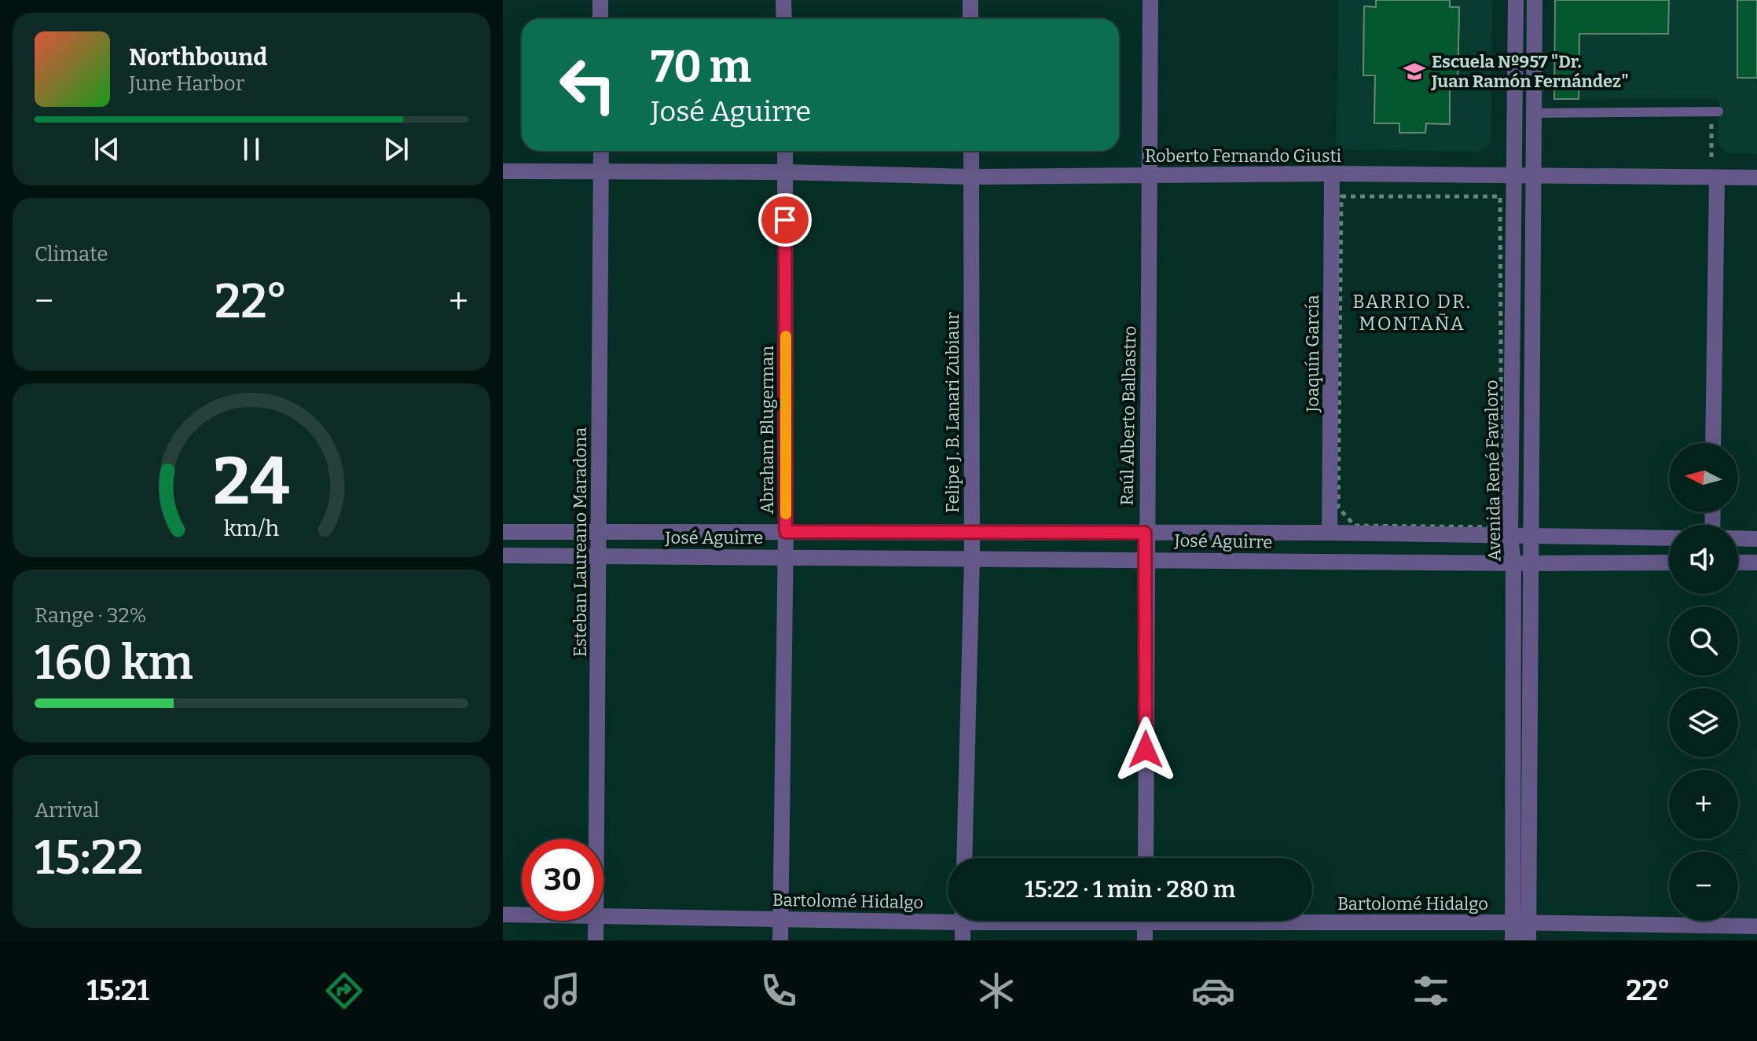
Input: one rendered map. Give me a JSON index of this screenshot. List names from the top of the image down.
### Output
{
  "streets": {
    "street": [
      "Roberto Fernando Giusti",
      "Joaquín García",
      "Felipe J. B. Lanari Zubiaur",
      "Raúl Alberto Balbastro",
      "Abraham Blugerman",
      "Avenida René Favaloro",
      "José Aguirre",
      "Esteban Laureano Maradona",
      "Bartolomé Hidalgo"
    ]
  },
  "crossings": [
    ["Roberto Fernando Giusti", "Joaquín García"],
    ["Roberto Fernando Giusti", "Felipe J. B. Lanari Zubiaur"],
    ["Roberto Fernando Giusti", "Raúl Alberto Balbastro"],
    ["Roberto Fernando Giusti", "Abraham Blugerman"],
    ["Roberto Fernando Giusti", "Avenida René Favaloro"],
    ["Roberto Fernando Giusti", "Esteban Laureano Maradona"],
    ["Joaquín García", "José Aguirre"],
    ["Felipe J. B. Lanari Zubiaur", "José Aguirre"],
    ["Raúl Alberto Balbastro", "José Aguirre"],
    ["Abraham Blugerman", "José Aguirre"],
    ["Abraham Blugerman", "Bartolomé Hidalgo"],
    ["Avenida René Favaloro", "José Aguirre"],
    ["Avenida René Favaloro", "Bartolomé Hidalgo"],
    ["José Aguirre", "Esteban Laureano Maradona"]
  ],
  "districts": ["BARRIO DR. MONTAÑA"],
  "places": {
    "school or university": ["Escuela Nº957 \"Dr. Juan Ramón Fernández\""]
  },
  "north": "left",
  "page": {
    "turn": ["70 m", "José Aguirre"],
    "song": ["Northbound", "June Harbor"],
    "tile": [
      "Climate",
      ["Range · 32%", "160 km"],
      ["Arrival", "15:22"]
    ],
    "heat": ["−", "22°", "+"],
    "map_buttons": ["+", "−"],
    "limit": "30",
    "trip": "15:22 · 1 min · 280 m",
    "tabs": ["15:21", "22°"],
    "gauge": ["24", "km/h"]
  }
}
